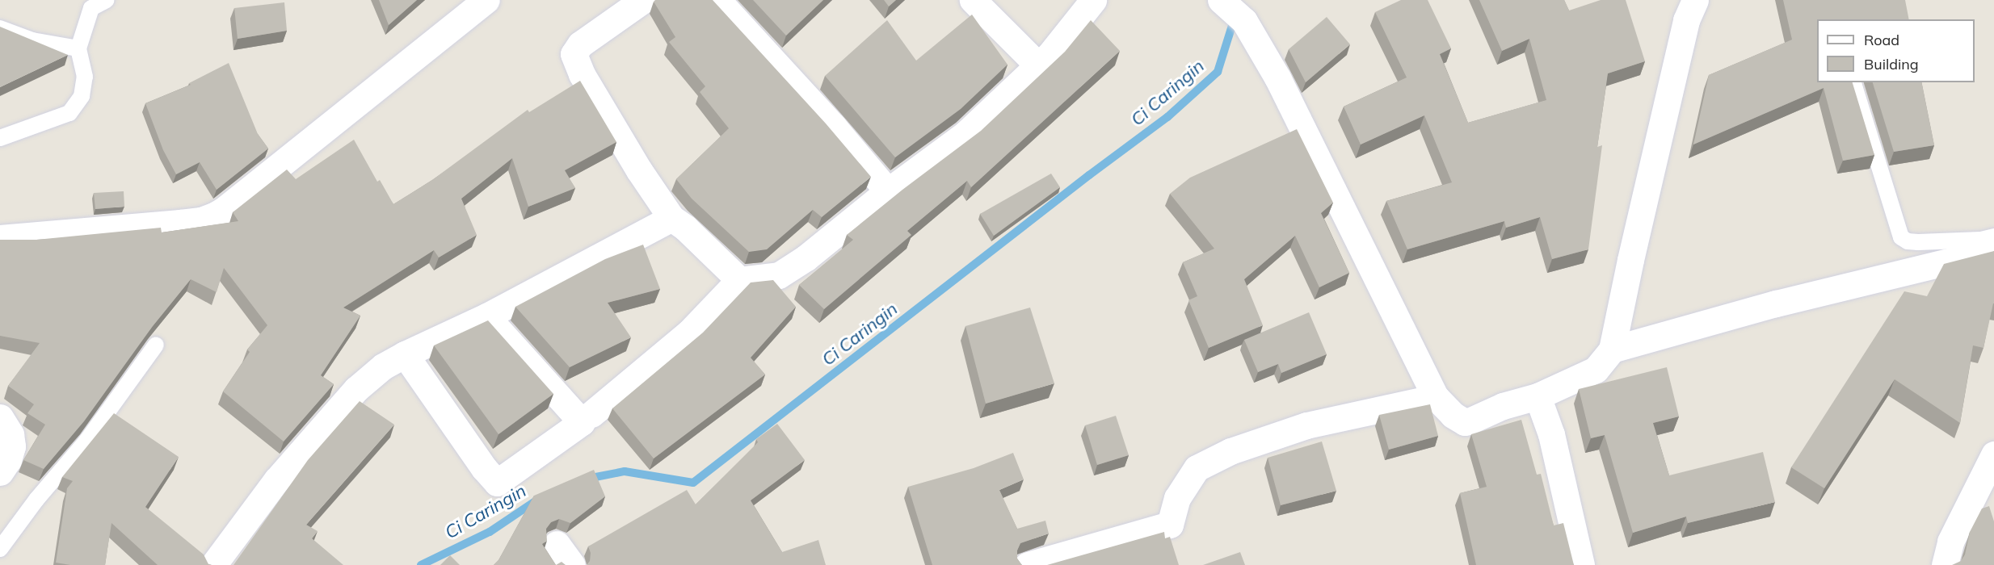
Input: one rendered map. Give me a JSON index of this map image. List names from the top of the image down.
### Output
{
  "water": ["Ci Caringin"],
  "legend": ["Road", "Building"]
}
